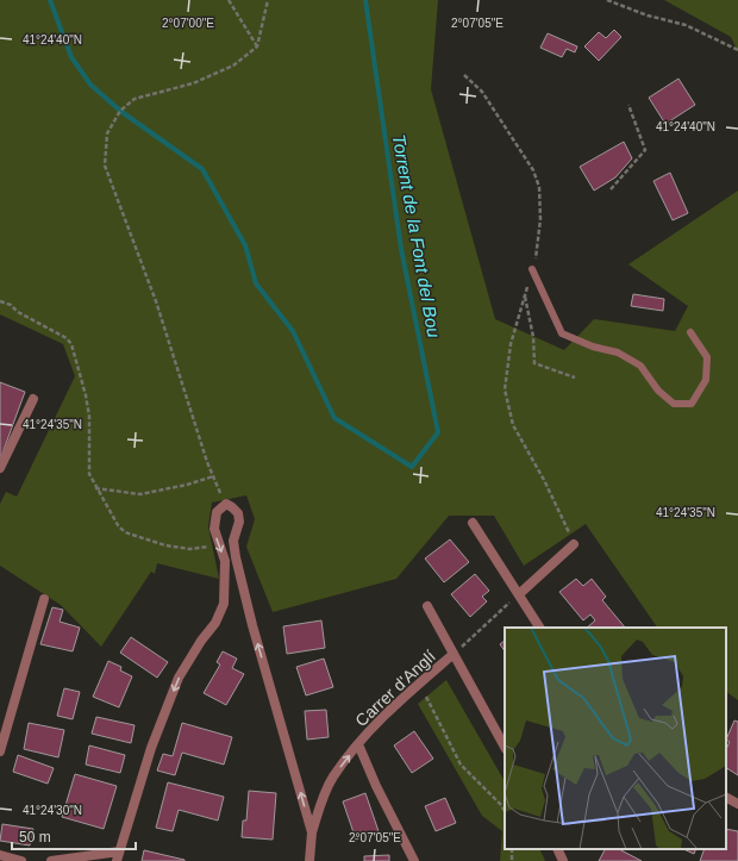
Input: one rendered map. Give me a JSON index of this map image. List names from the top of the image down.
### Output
{
  "streets": {
    "street": ["Carrer d'Anglí"]
  },
  "water": ["Torrent de la Font del Bou"],
  "scale_bar": "50 m",
  "coordinates": [
    "2°07'00\"E",
    "2°07'05\"E",
    "41°24'40\"N",
    "41°24'35\"N",
    "41°24'30\"N"
  ]
}
